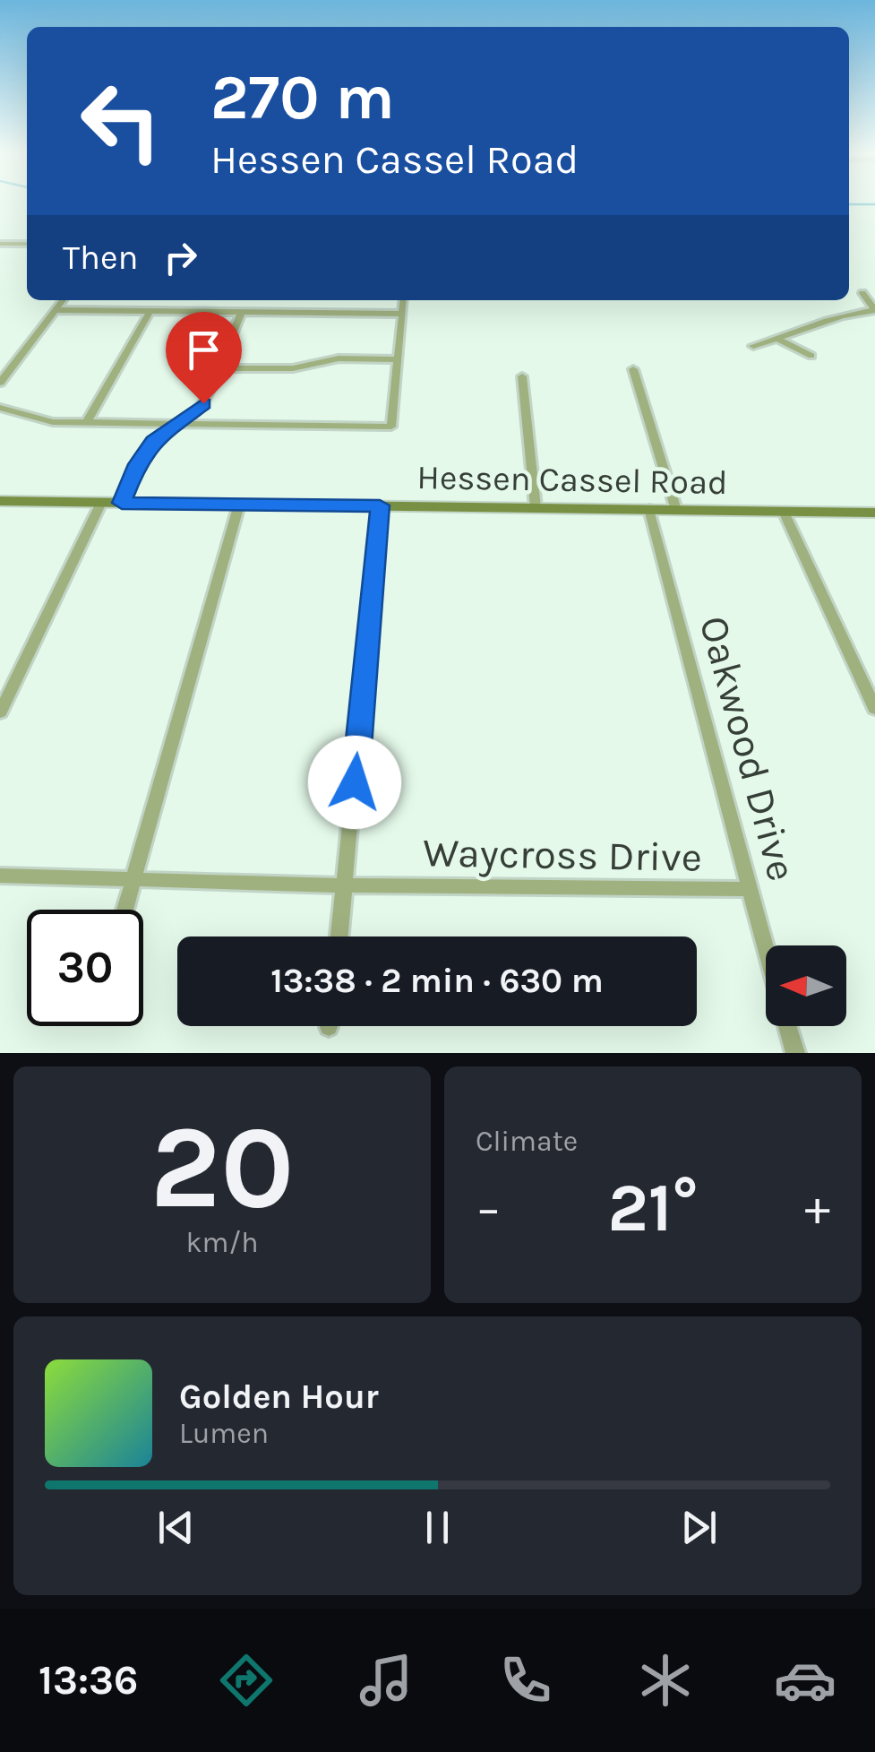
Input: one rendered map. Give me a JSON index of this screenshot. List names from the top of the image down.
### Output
{
  "streets": {
    "main road": ["Hessen Cassel Road"],
    "street": ["Oakwood Drive", "Waycross Drive"]
  },
  "crossings": [
    ["Hessen Cassel Road", "Oakwood Drive"],
    ["Oakwood Drive", "Waycross Drive"]
  ],
  "north": "left",
  "page": {
    "turn": ["270 m", "Hessen Cassel Road"],
    "then": "Then",
    "limit": "30",
    "trip": "13:38 · 2 min · 630 m",
    "tile": [
      ["20", "km/h"],
      "Climate"
    ],
    "heat": ["−", "21°", "+"],
    "song": ["Golden Hour", "Lumen"],
    "tabs": "13:36"
  }
}
